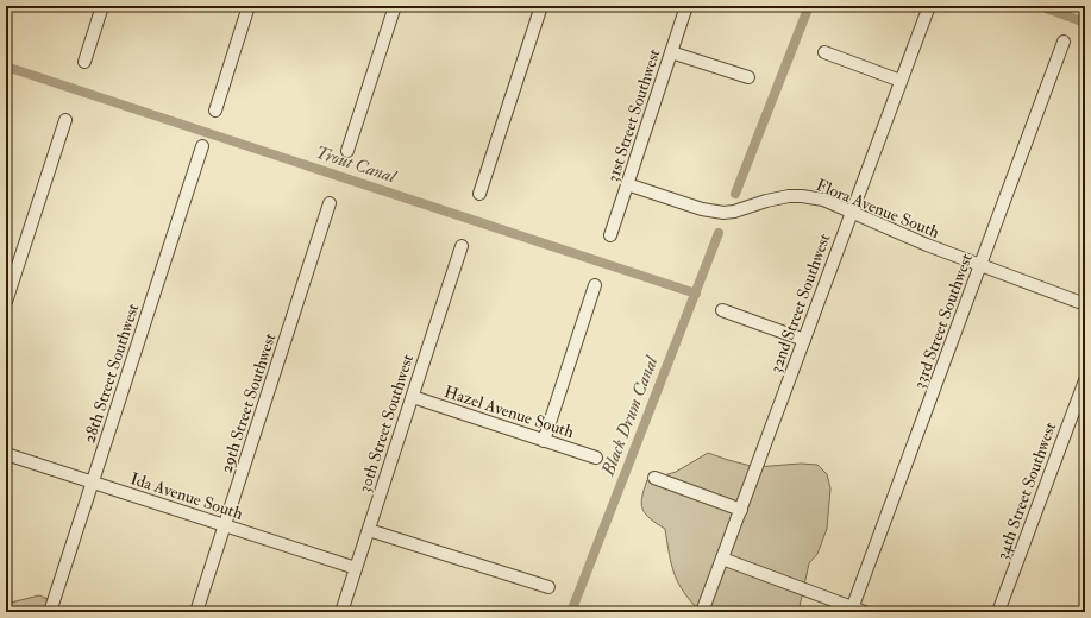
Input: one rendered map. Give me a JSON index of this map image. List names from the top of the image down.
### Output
{
  "streets": {
    "street": [
      "31st Street Southwest",
      "Flora Avenue South",
      "32nd Street Southwest",
      "33rd Street Southwest",
      "28th Street Southwest",
      "29th Street Southwest",
      "Hazel Avenue South",
      "30th Street Southwest",
      "34th Street Southwest",
      "Ida Avenue South"
    ]
  },
  "crossings": [
    ["31st Street Southwest", "Flora Avenue South"],
    ["Flora Avenue South", "32nd Street Southwest"],
    ["Flora Avenue South", "33rd Street Southwest"],
    ["28th Street Southwest", "Ida Avenue South"],
    ["29th Street Southwest", "Ida Avenue South"],
    ["Hazel Avenue South", "30th Street Southwest"],
    ["30th Street Southwest", "Ida Avenue South"]
  ],
  "water": ["Trout Canal", "Black Drum Canal"]
}
